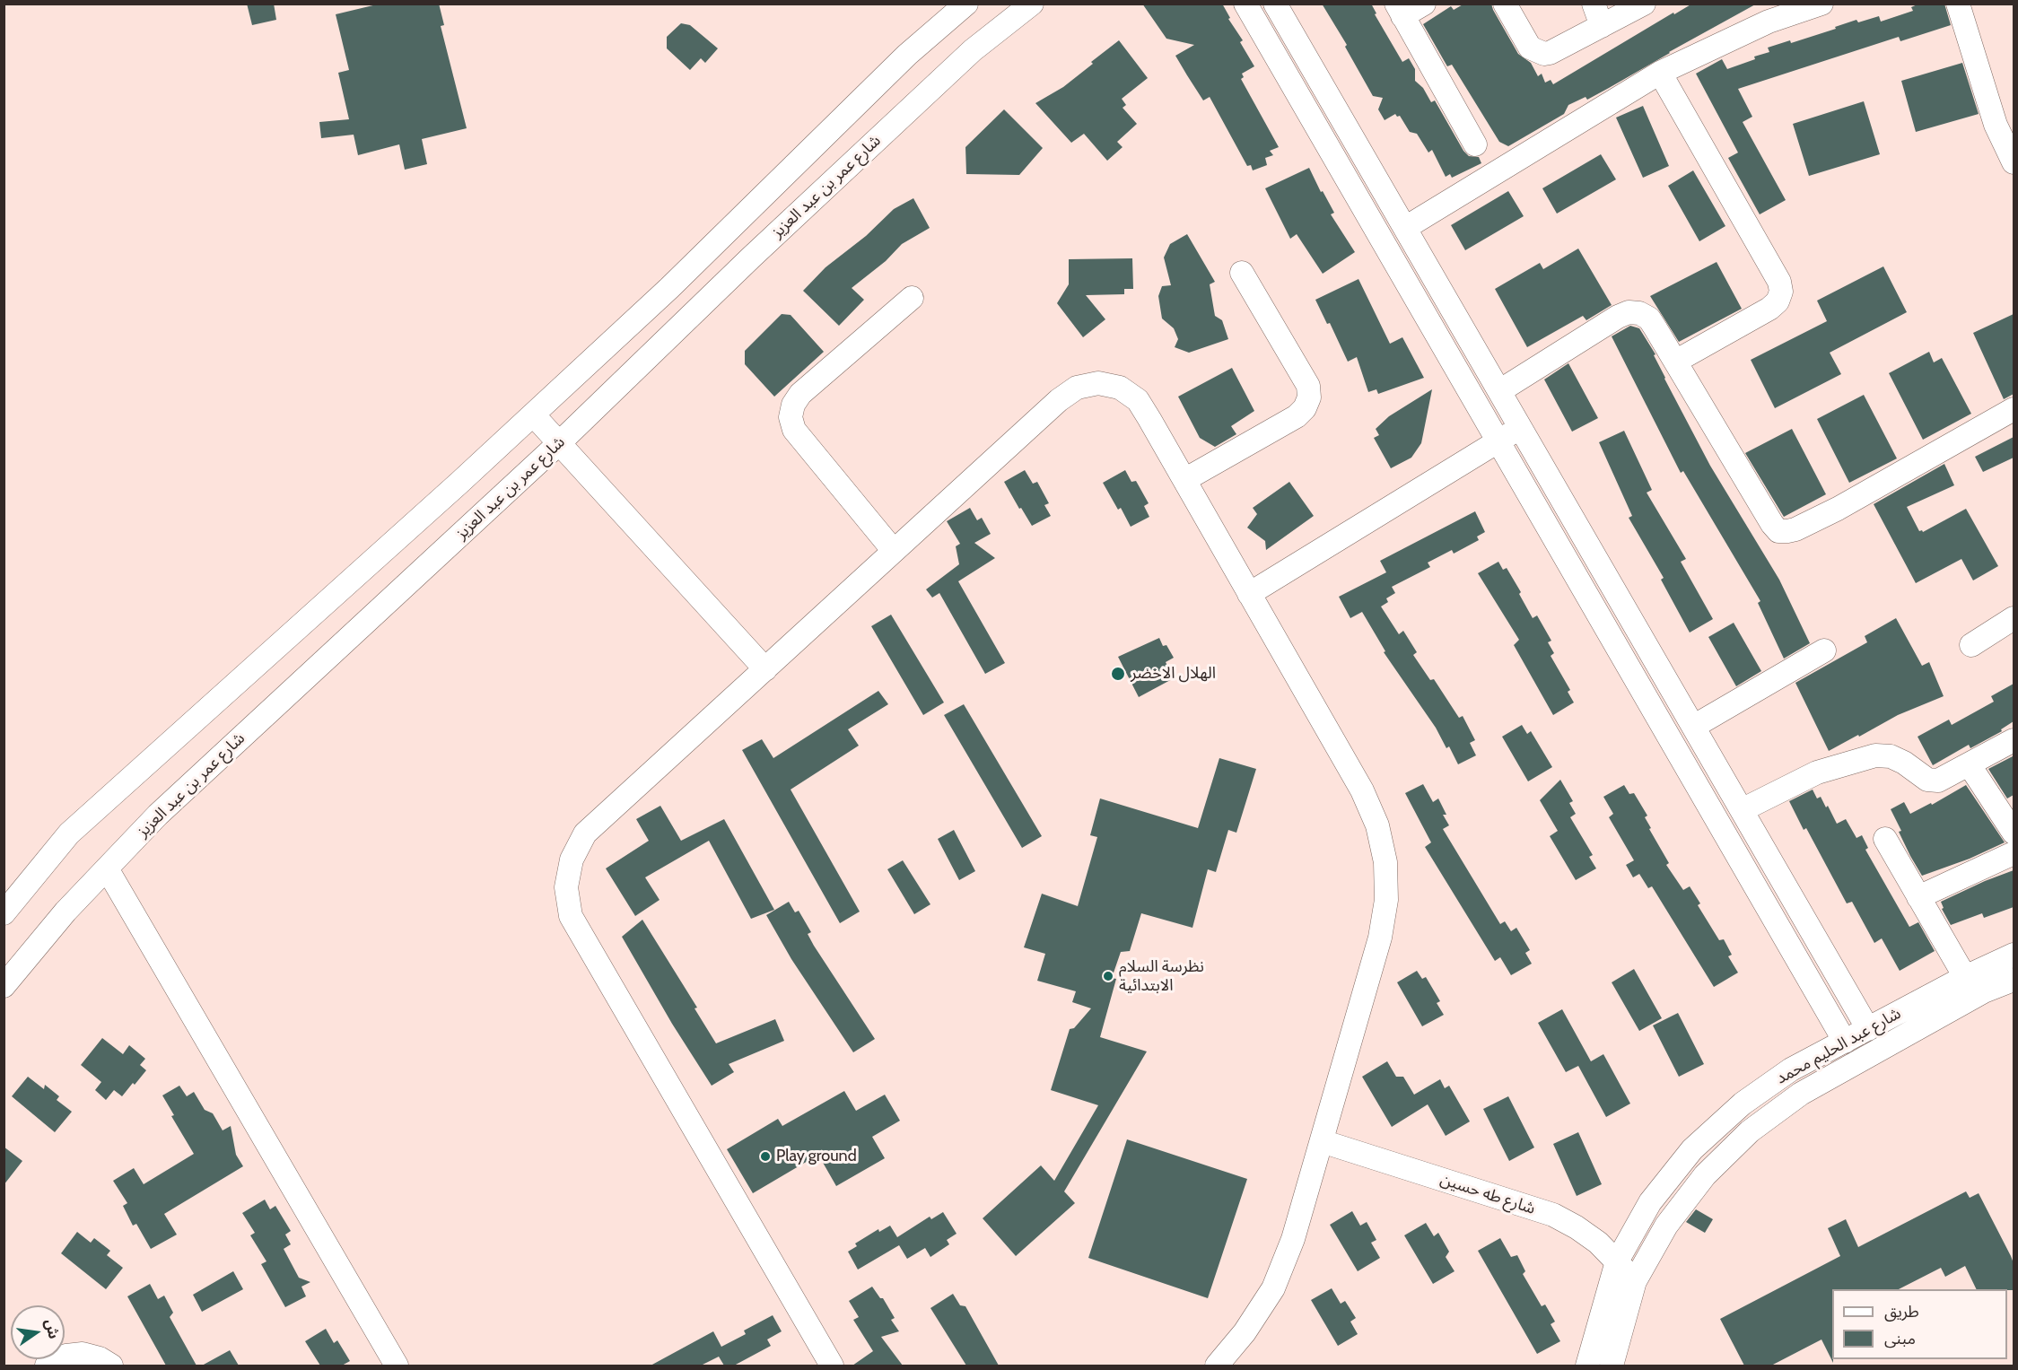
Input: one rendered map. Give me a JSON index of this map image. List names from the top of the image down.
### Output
{
  "streets": {
    "street": ["شارع عمر بن عبد العزيز", "شارع عبد الحليم محمد", "شارع طه حسين"]
  },
  "crossings": [
    ["شارع عبد الحليم محمد", "شارع طه حسين"]
  ],
  "places": ["الهلال الاخضر", "نظرسة السلام الابتدائية", "Play ground"],
  "legend": ["طريق", "مبنى"],
  "north": "right"
}
